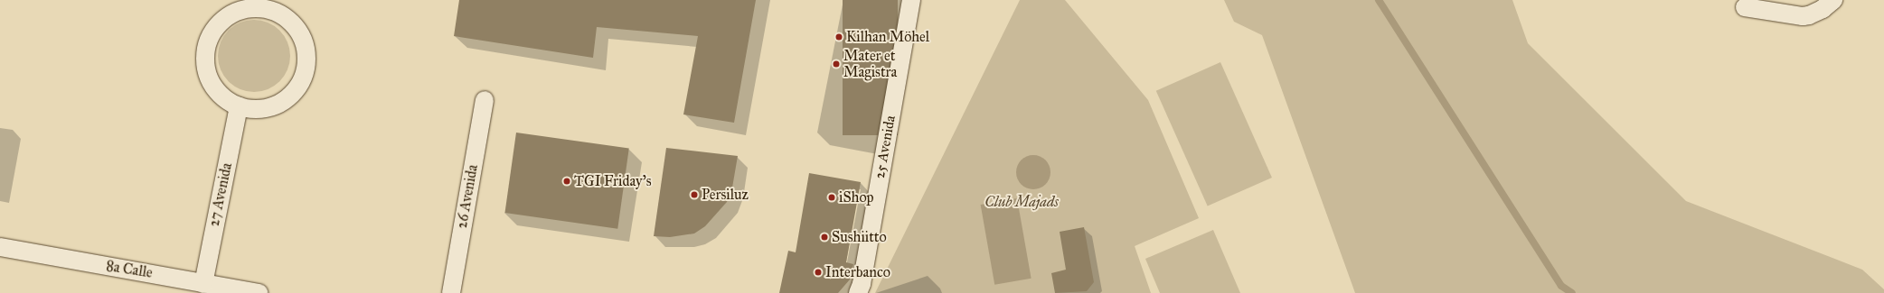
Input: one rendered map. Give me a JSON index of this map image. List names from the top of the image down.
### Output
{
  "streets": {
    "street": [
      "25 Avenida",
      "27 Avenida",
      "26 Avenida",
      "8a Calle"
    ]
  },
  "crossings": [
    ["27 Avenida", "8a Calle"]
  ],
  "parks": ["Club Majads"],
  "places": [
    "Kilhan Möhel",
    "Mater et Magistra",
    "TGI Friday's",
    "Persiluz",
    "iShop",
    "Sushiitto",
    "Interbanco"
  ]
}
